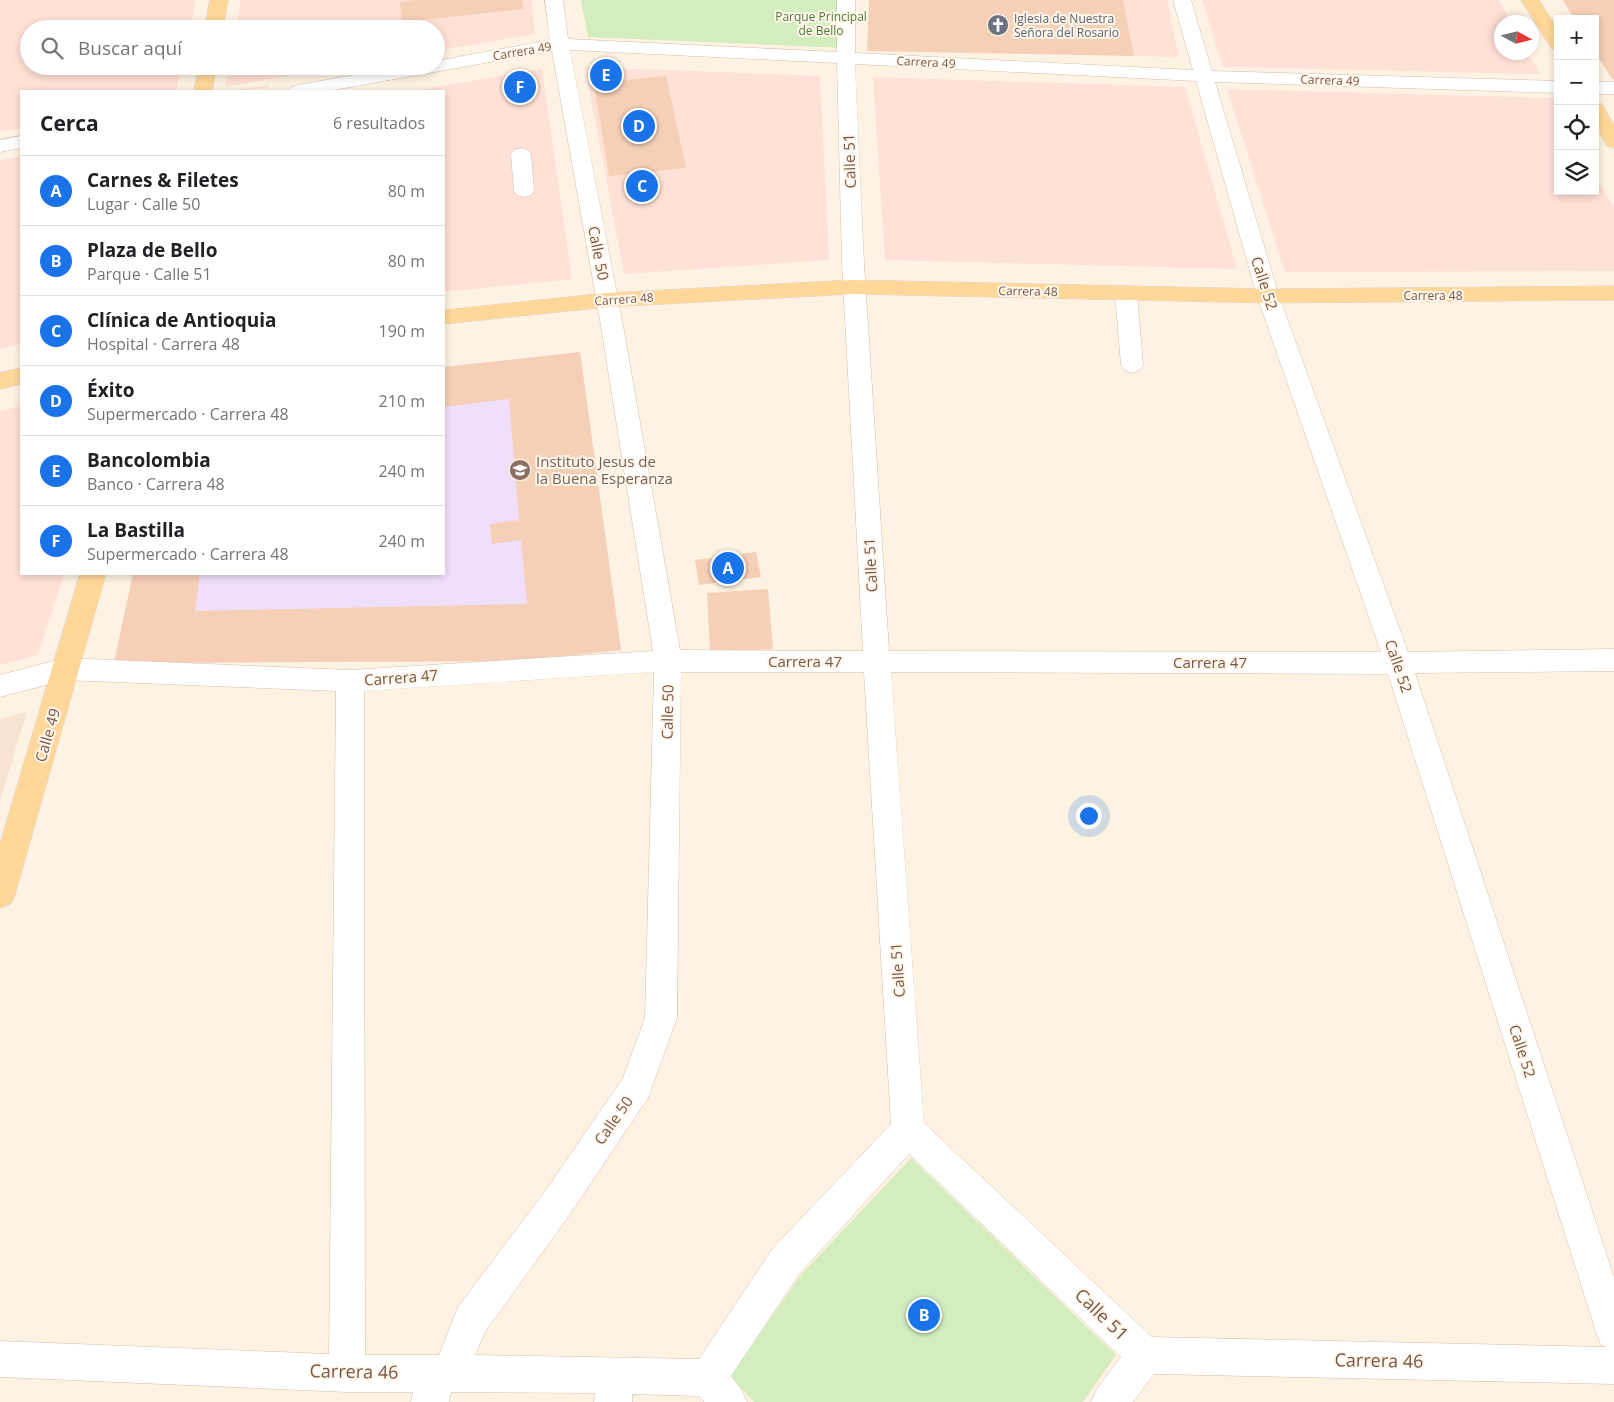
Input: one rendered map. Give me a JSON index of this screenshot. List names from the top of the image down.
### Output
{
  "streets": {
    "main road": ["Carrera 48", "Calle 49"],
    "street": [
      "Carrera 49",
      "Calle 51",
      "Calle 50",
      "Calle 52",
      "Carrera 47",
      "Carrera 46"
    ]
  },
  "crossings": [
    ["Carrera 49", "Calle 51"],
    ["Carrera 49", "Calle 50"],
    ["Carrera 49", "Calle 52"],
    ["Calle 51", "Carrera 48"],
    ["Calle 51", "Carrera 47"],
    ["Calle 51", "Carrera 46"],
    ["Calle 50", "Carrera 48"],
    ["Calle 50", "Carrera 47"],
    ["Calle 50", "Carrera 46"],
    ["Calle 52", "Carrera 48"],
    ["Calle 52", "Carrera 47"],
    ["Carrera 47", "Calle 49"]
  ],
  "parks": ["Parque Principal de Bello"],
  "places": {
    "church": ["Iglesia de Nuestra Señora del Rosario"],
    "school or university": ["Instituto Jesus de la Buena Esperanza"]
  },
  "north": "right",
  "page": {
    "map_buttons": ["+", "−"],
    "search": "Buscar aquí",
    "pins": [
      "E",
      "F",
      "D",
      "C",
      "A",
      "B"
    ],
    "heading": ["Cerca", "6 resultados"],
    "list": [
      {
        "mark": "A",
        "name": "Carnes & Filetes",
        "note": "Lugar · Calle 50",
        "value": "80 m"
      },
      {
        "mark": "B",
        "name": "Plaza de Bello",
        "note": "Parque · Calle 51",
        "value": "80 m"
      },
      {
        "mark": "C",
        "name": "Clínica de Antioquia",
        "note": "Hospital · Carrera 48",
        "value": "190 m"
      },
      {
        "mark": "D",
        "name": "Éxito",
        "note": "Supermercado · Carrera 48",
        "value": "210 m"
      },
      {
        "mark": "E",
        "name": "Bancolombia",
        "note": "Banco · Carrera 48",
        "value": "240 m"
      },
      {
        "mark": "F",
        "name": "La Bastilla",
        "note": "Supermercado · Carrera 48",
        "value": "240 m"
      }
    ]
  }
}
